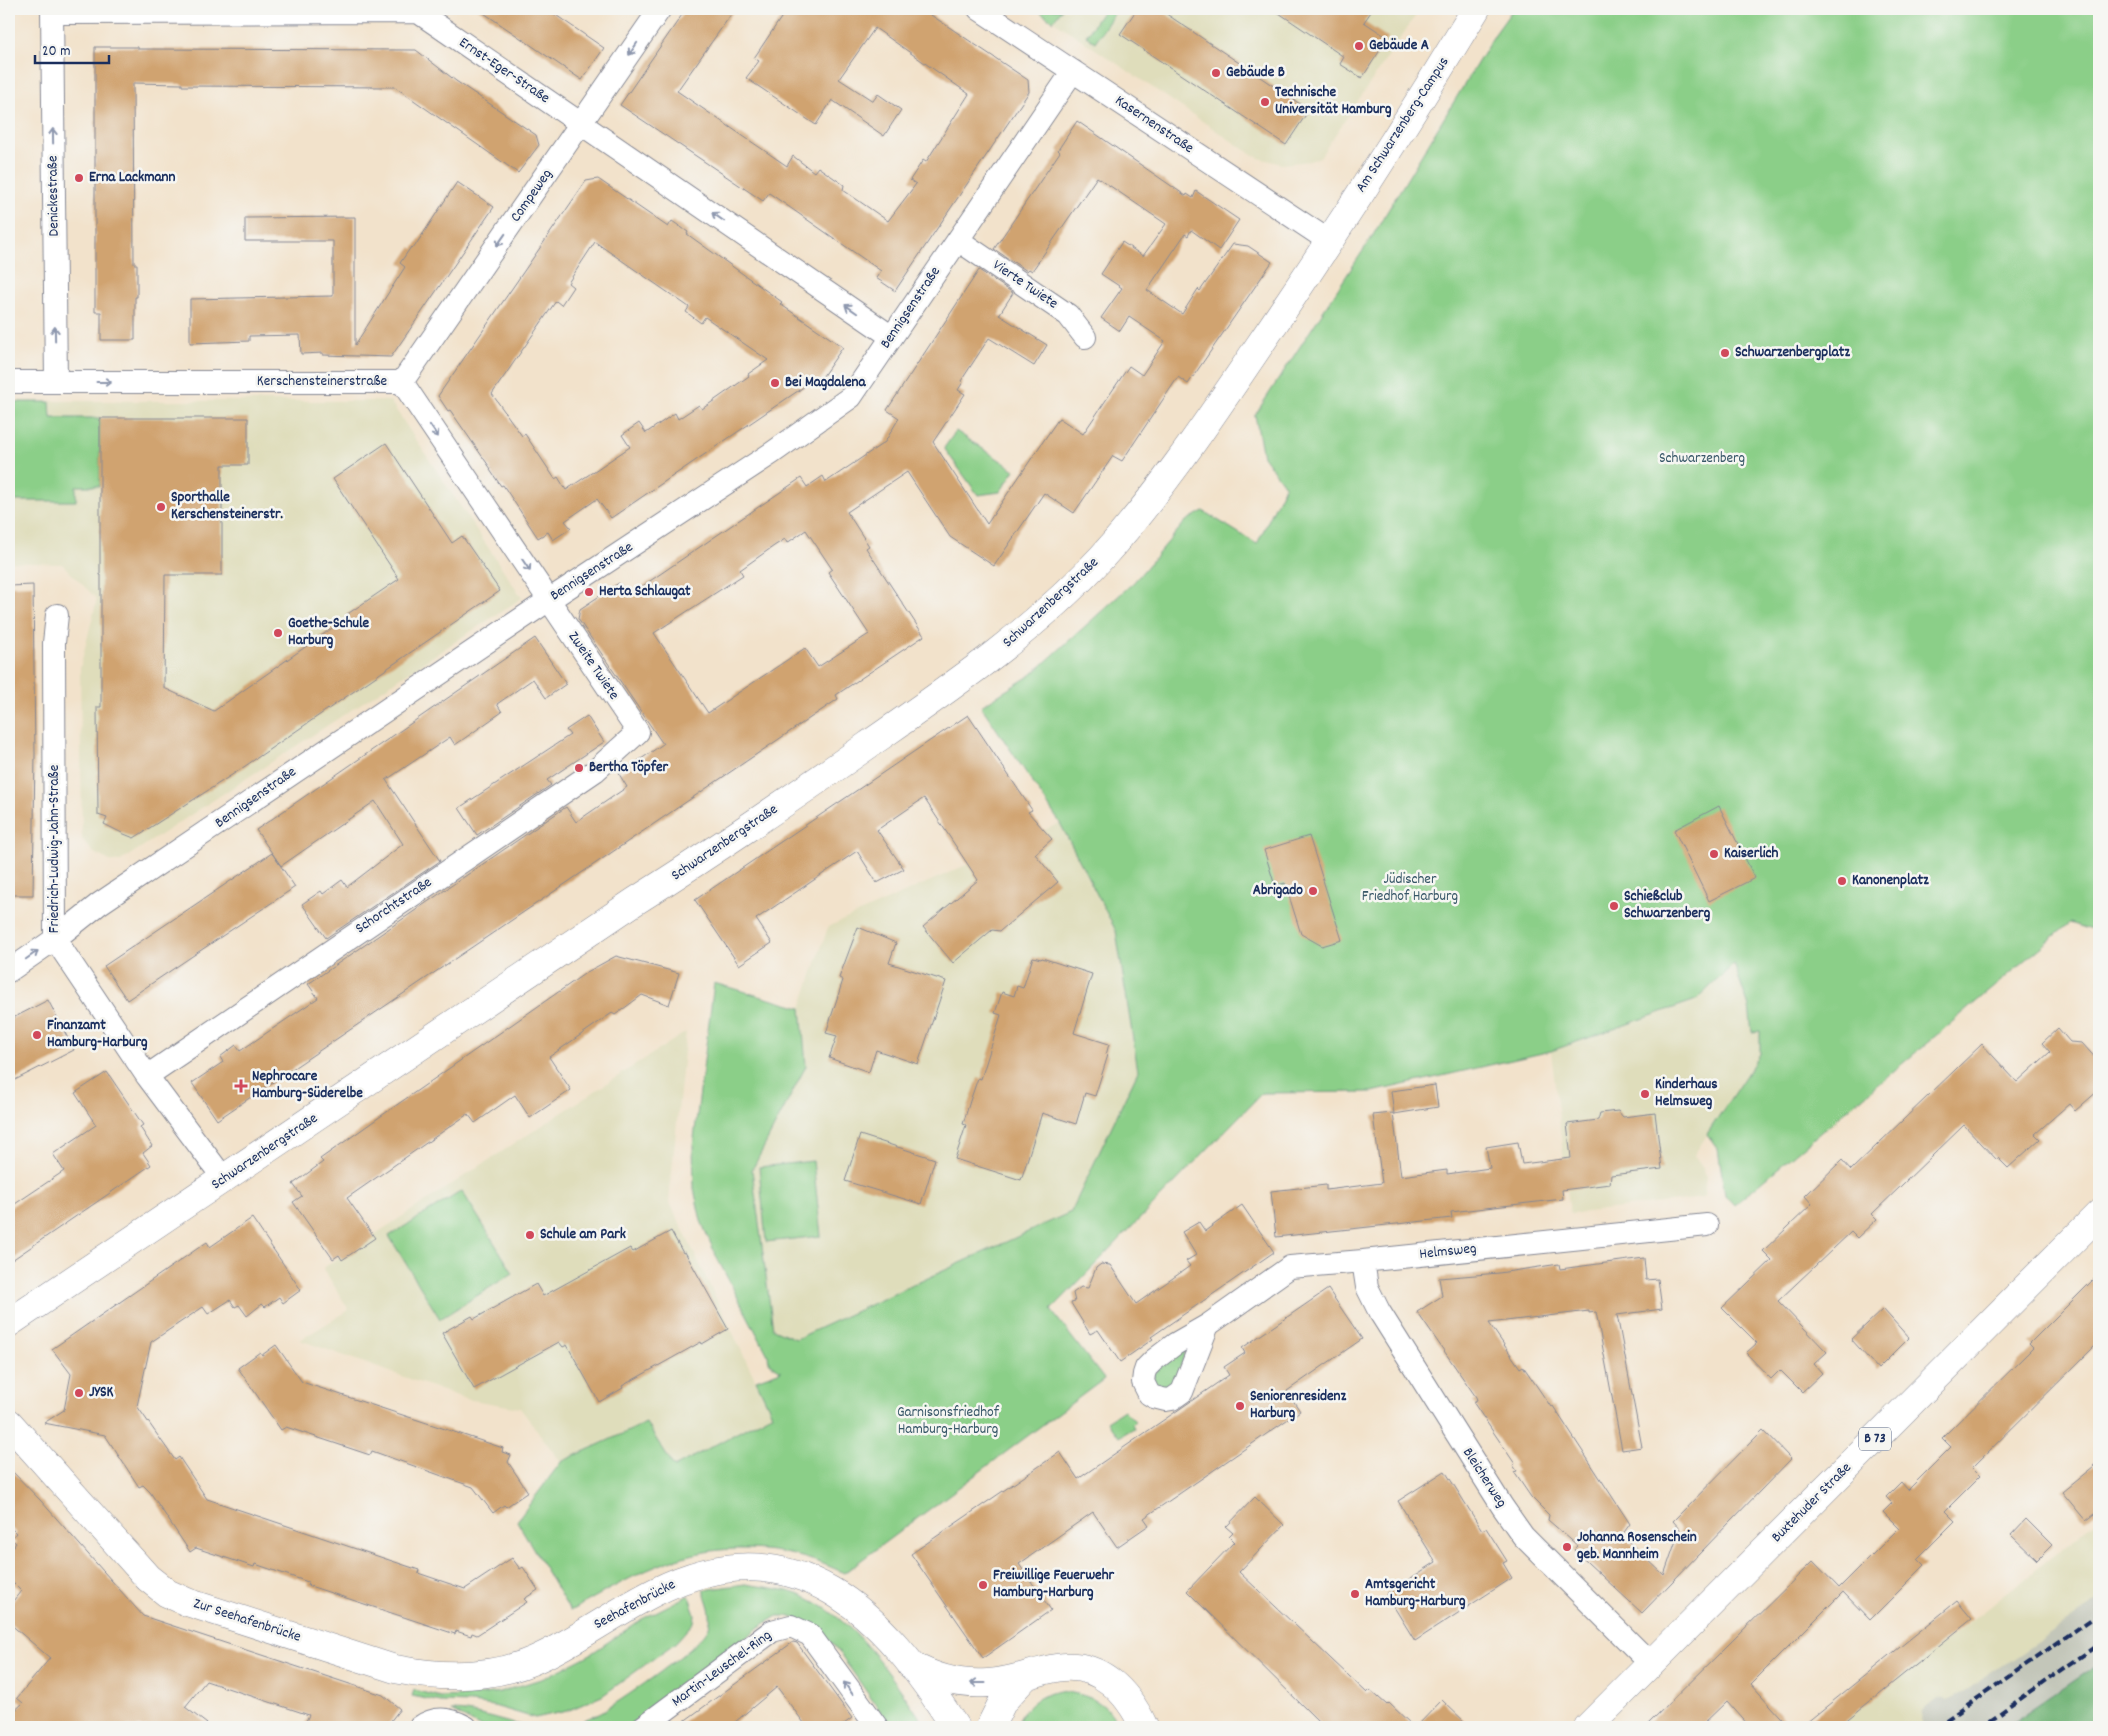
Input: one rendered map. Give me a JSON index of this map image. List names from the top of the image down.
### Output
{
  "streets": {
    "main road": [
      "Am Schwarzenberg-Campus",
      "Schwarzenbergstraße",
      "B 73",
      "Buxtehuder Straße",
      "Seehafenbrücke",
      "Zur Seehafenbrücke"
    ],
    "street": [
      "Ernst-Eger-Straße",
      "Kasernenstraße",
      "Denickestraße",
      "Compeweg",
      "Vierte Twiete",
      "Bennigsenstraße",
      "Kerschensteinerstraße",
      "Zweite Twiete",
      "Friedrich-Ludwig-Jahn-Straße",
      "Schorchtstraße",
      "Helmsweg",
      "Bleicherweg",
      "Martin-Leuschel-Ring"
    ]
  },
  "crossings": [
    ["Ernst-Eger-Straße", "Denickestraße"],
    ["Ernst-Eger-Straße", "Compeweg"],
    ["Ernst-Eger-Straße", "Bennigsenstraße"],
    ["Kasernenstraße", "Am Schwarzenberg-Campus"],
    ["Kasernenstraße", "Bennigsenstraße"],
    ["Kasernenstraße", "Schwarzenbergstraße"],
    ["Am Schwarzenberg-Campus", "Schwarzenbergstraße"],
    ["Denickestraße", "Kerschensteinerstraße"],
    ["Compeweg", "Kerschensteinerstraße"],
    ["Vierte Twiete", "Bennigsenstraße"],
    ["Bennigsenstraße", "Kerschensteinerstraße"],
    ["Bennigsenstraße", "Zweite Twiete"],
    ["Bennigsenstraße", "Friedrich-Ludwig-Jahn-Straße"],
    ["Kerschensteinerstraße", "Zweite Twiete"],
    ["Schwarzenbergstraße", "Friedrich-Ludwig-Jahn-Straße"],
    ["Zweite Twiete", "Schorchtstraße"],
    ["Friedrich-Ludwig-Jahn-Straße", "Schorchtstraße"],
    ["Helmsweg", "Bleicherweg"],
    ["Bleicherweg", "Buxtehuder Straße"],
    ["Seehafenbrücke", "Zur Seehafenbrücke"]
  ],
  "one_way": [
    "Ernst-Eger-Straße",
    "Denickestraße",
    "Compeweg",
    "Kerschensteinerstraße"
  ],
  "parks": ["Schwarzenberg", "Jüdischer Friedhof Harburg", "Garnisonsfriedhof Hamburg-Harburg"],
  "places": {
    "other": [
      "Gebäude A",
      "Gebäude B",
      "Technische Universität Hamburg",
      "Erna Lackmann",
      "Schwarzenbergplatz",
      "Bei Magdalena",
      "Sporthalle Kerschensteinerstr.",
      "Herta Schlaugat",
      "Goethe-Schule Harburg",
      "Bertha Töpfer",
      "Kaiserlich",
      "Kanonenplatz",
      "Abrigado",
      "Schießclub Schwarzenberg",
      "Finanzamt Hamburg-Harburg",
      "Kinderhaus Helmsweg",
      "Schule am Park",
      "JYSK",
      "Seniorenresidenz Harburg",
      "Johanna Rosenschein geb. Mannheim",
      "Freiwillige Feuerwehr Hamburg-Harburg",
      "Amtsgericht Hamburg-Harburg"
    ],
    "health": ["Nephrocare Hamburg-Süderelbe"]
  },
  "scale_bar": "20 m"
}
